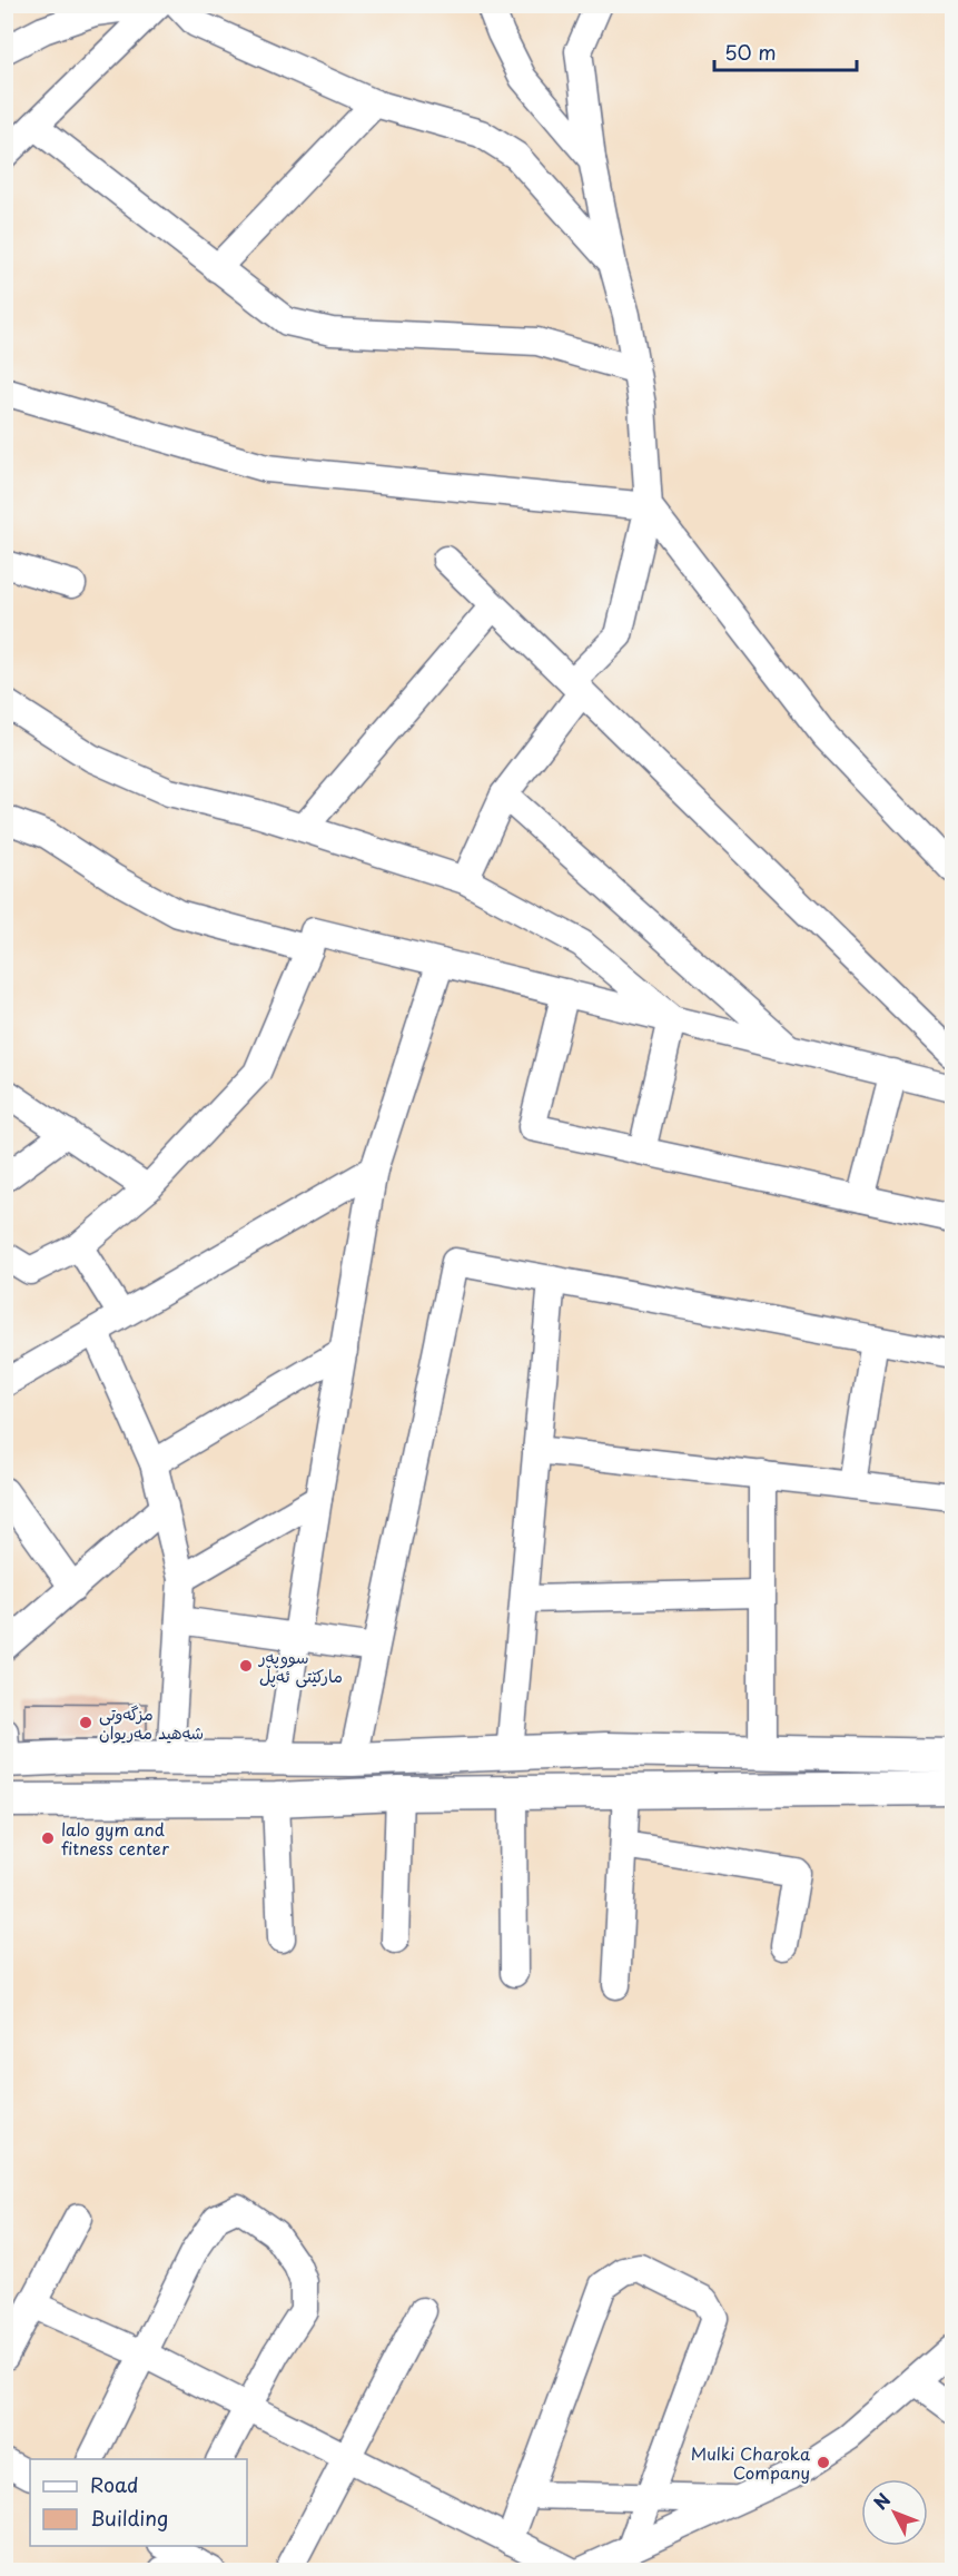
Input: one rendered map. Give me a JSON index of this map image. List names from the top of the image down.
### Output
{
  "places": [
    "سووپەر مارکێتی ئەپڵ",
    "مزگەوتی شەھید مەریوان",
    "lalo gym and fitness center",
    "Mulki Charoka Company"
  ],
  "legend": ["Road", "Building"],
  "scale_bar": "50 m",
  "north": "top left"
}
